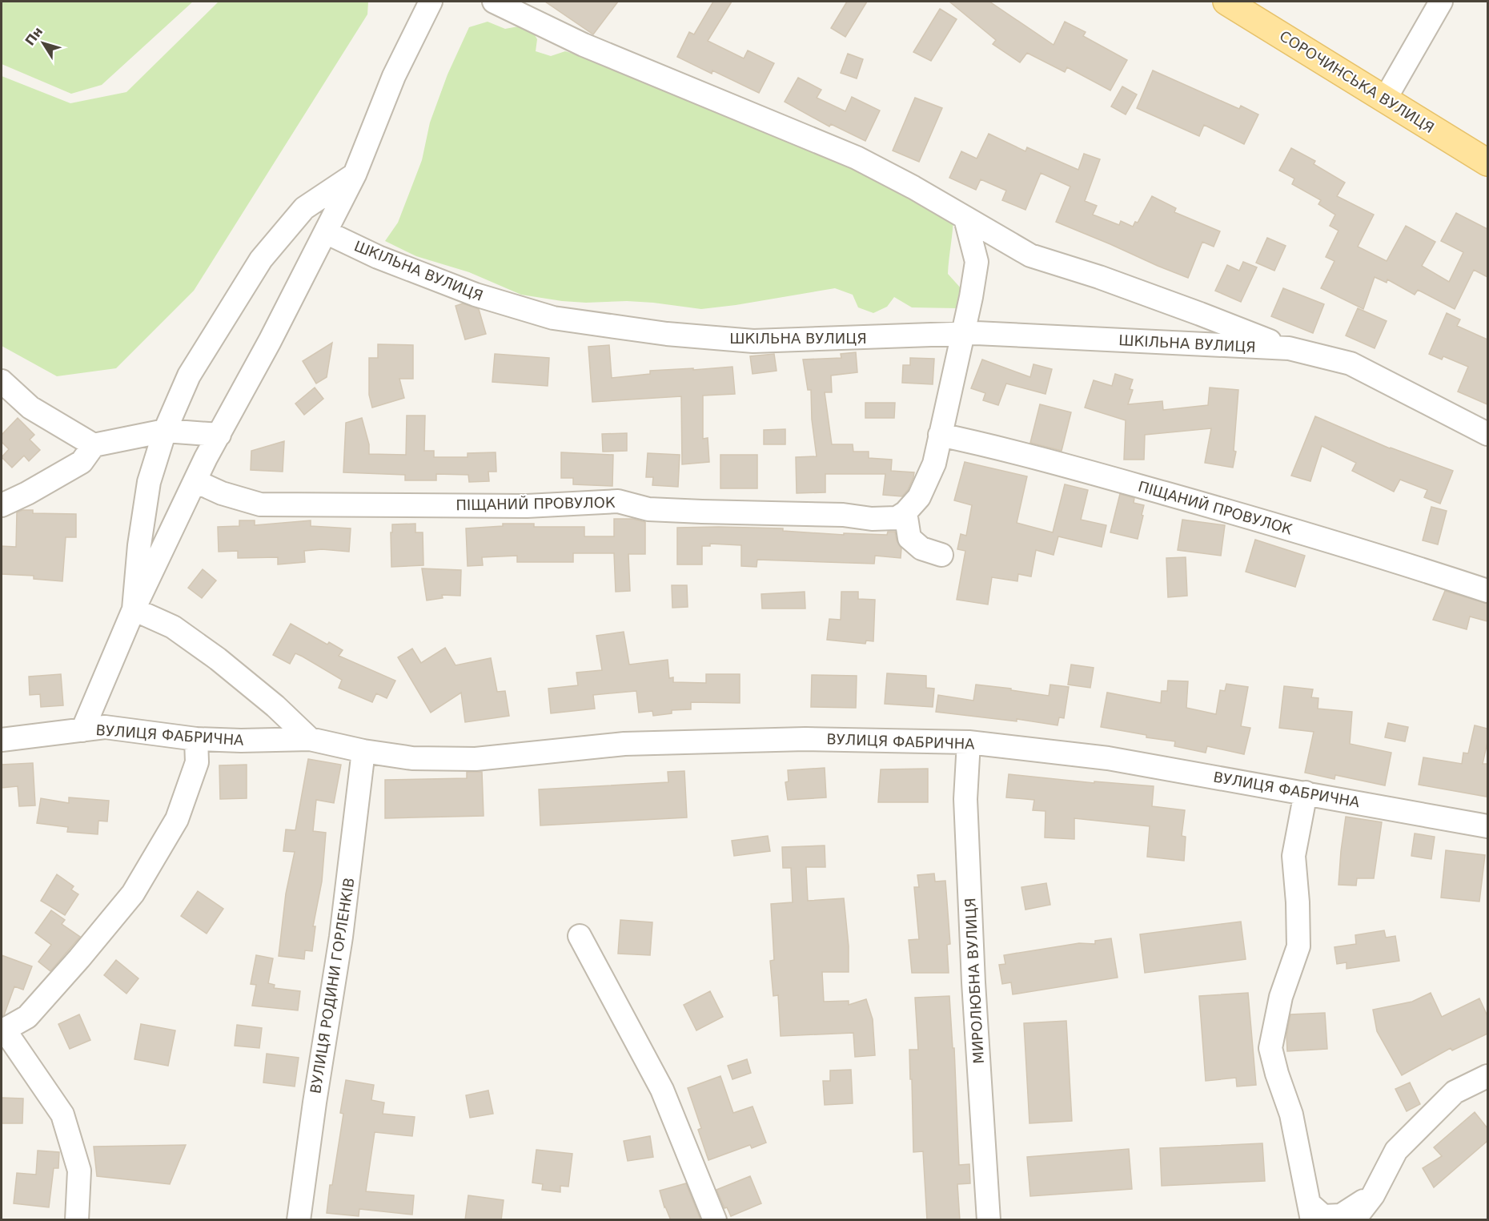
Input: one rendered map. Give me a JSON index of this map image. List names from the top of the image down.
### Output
{
  "streets": {
    "main road": ["СОРОЧИНСЬКА ВУЛИЦЯ"],
    "street": [
      "ШКІЛЬНА ВУЛИЦЯ",
      "ПІЩАНИЙ ПРОВУЛОК",
      "ВУЛИЦЯ ФАБРИЧНА",
      "МИРОЛЮБНА ВУЛИЦЯ",
      "ВУЛИЦЯ РОДИНИ ГОРЛЕНКІВ"
    ]
  },
  "crossings": [
    ["ВУЛИЦЯ ФАБРИЧНА", "МИРОЛЮБНА ВУЛИЦЯ"],
    ["ВУЛИЦЯ ФАБРИЧНА", "ВУЛИЦЯ РОДИНИ ГОРЛЕНКІВ"]
  ],
  "north": "top left"
}
